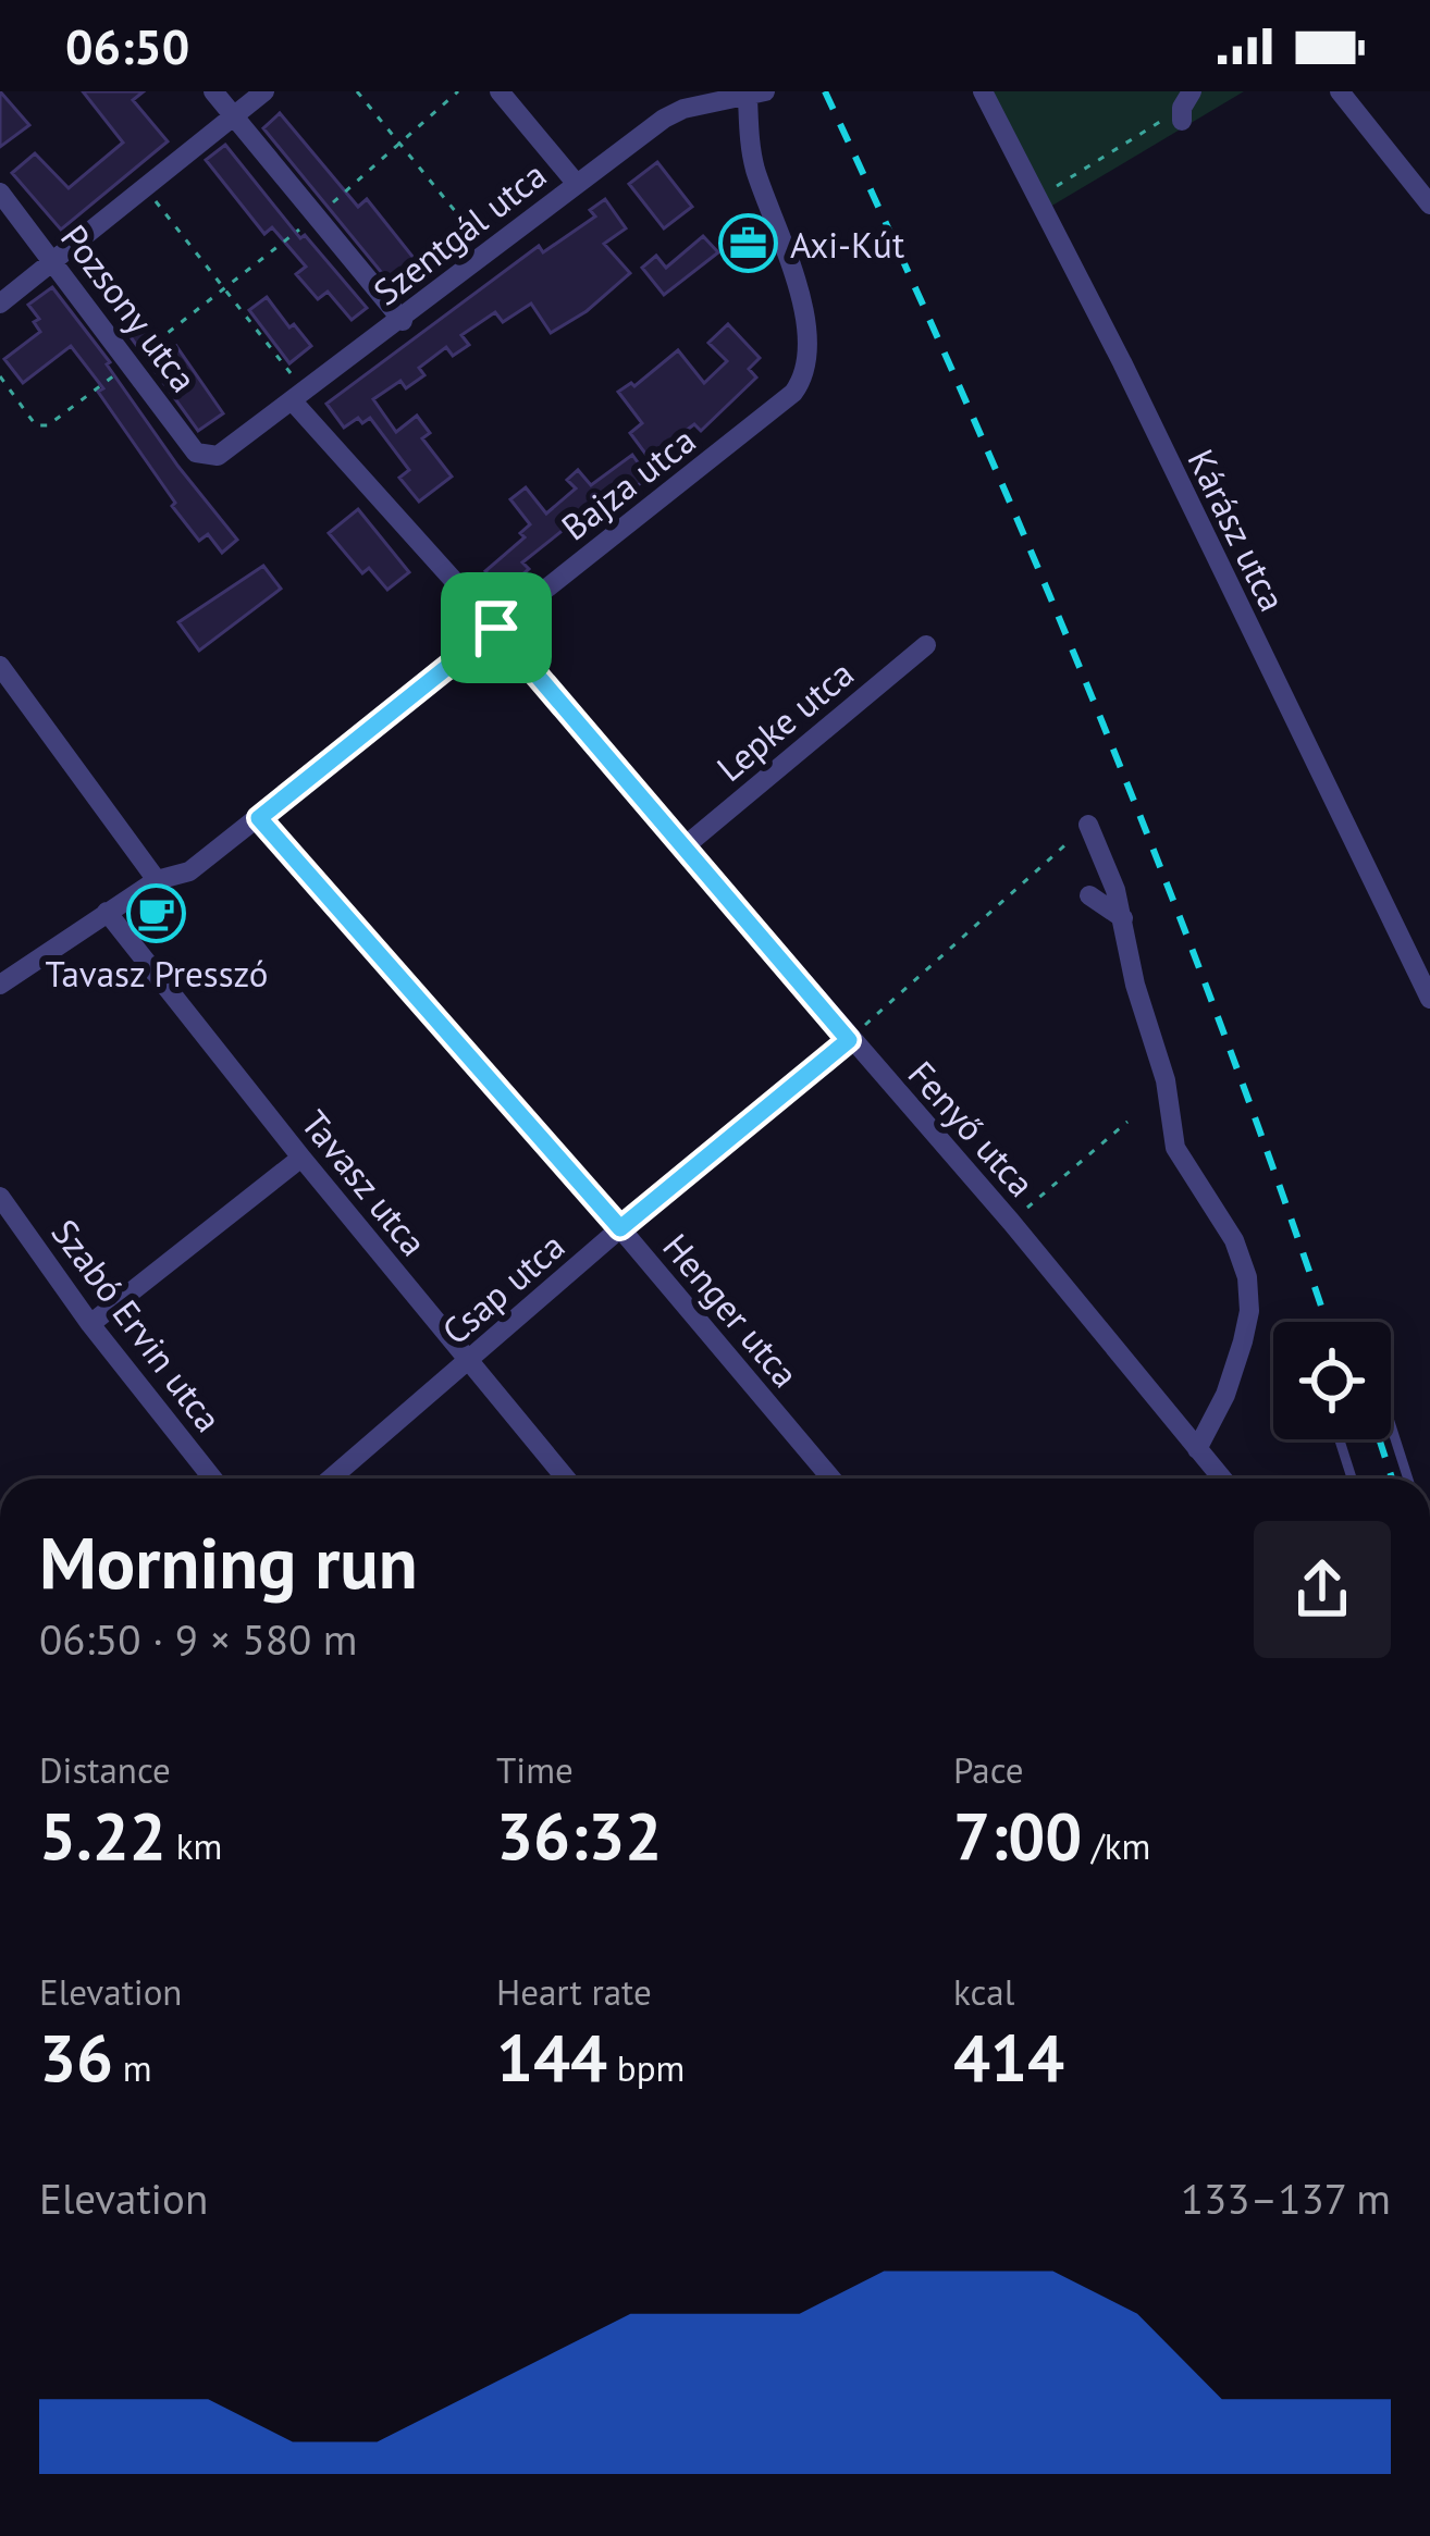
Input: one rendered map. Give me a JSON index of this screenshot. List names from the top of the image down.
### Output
{
  "streets": {
    "street": [
      "Szentgál utca",
      "Pozsony utca",
      "Bajza utca",
      "Kárász utca",
      "Lepke utca",
      "Fenyő utca",
      "Tavasz utca",
      "Csap utca",
      "Henger utca",
      "Szabó Ervin utca"
    ]
  },
  "crossings": [
    ["Szentgál utca", "Pozsony utca"],
    ["Szentgál utca", "Bajza utca"],
    ["Szentgál utca", "Fenyő utca"],
    ["Bajza utca", "Fenyő utca"],
    ["Bajza utca", "Tavasz utca"],
    ["Bajza utca", "Henger utca"],
    ["Lepke utca", "Fenyő utca"],
    ["Fenyő utca", "Csap utca"],
    ["Tavasz utca", "Csap utca"],
    ["Csap utca", "Henger utca"]
  ],
  "places": {
    "office": ["Axi-Kút"],
    "cafe": ["Tavasz Presszó"]
  },
  "page": {
    "status": "06:50",
    "heading": ["Morning run", "06:50 · 9 × 580 m"],
    "stats": [
      ["Distance", "5.22 km"],
      ["Time", "36:32"],
      ["Pace", "7:00 /km"],
      ["Elevation", "36 m"],
      ["Heart rate", "144 bpm"],
      ["kcal", "414"]
    ],
    "chart": ["Elevation", "133–137 m"]
  }
}
